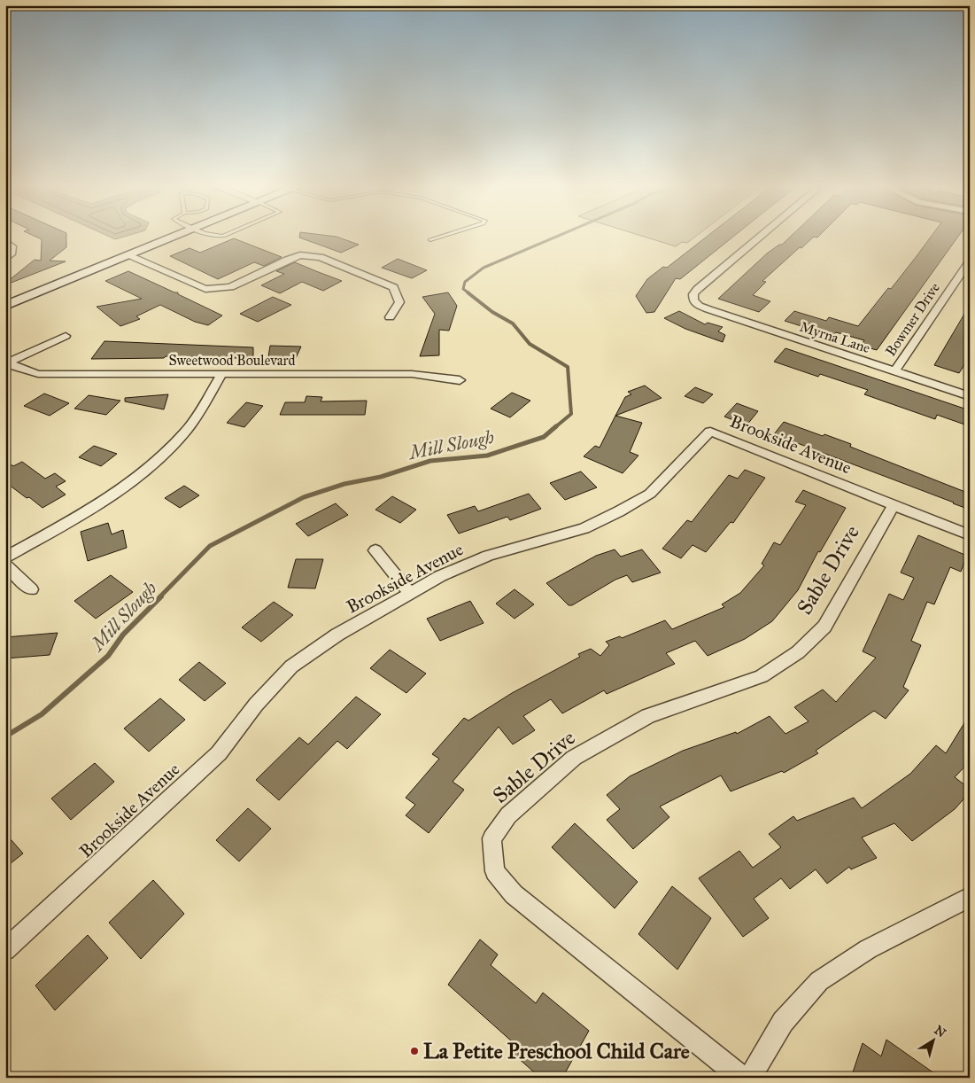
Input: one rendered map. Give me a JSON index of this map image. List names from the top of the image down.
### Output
{
  "streets": {
    "street": [
      "Bowmer Drive",
      "Myrna Lane",
      "Sweetwood Boulevard",
      "Brookside Avenue",
      "Sable Drive"
    ]
  },
  "crossings": [
    ["Bowmer Drive", "Myrna Lane"],
    ["Brookside Avenue", "Sable Drive"]
  ],
  "water": ["Mill Slough"],
  "places": ["La Petite Preschool Child Care"],
  "north": "top right"
}
